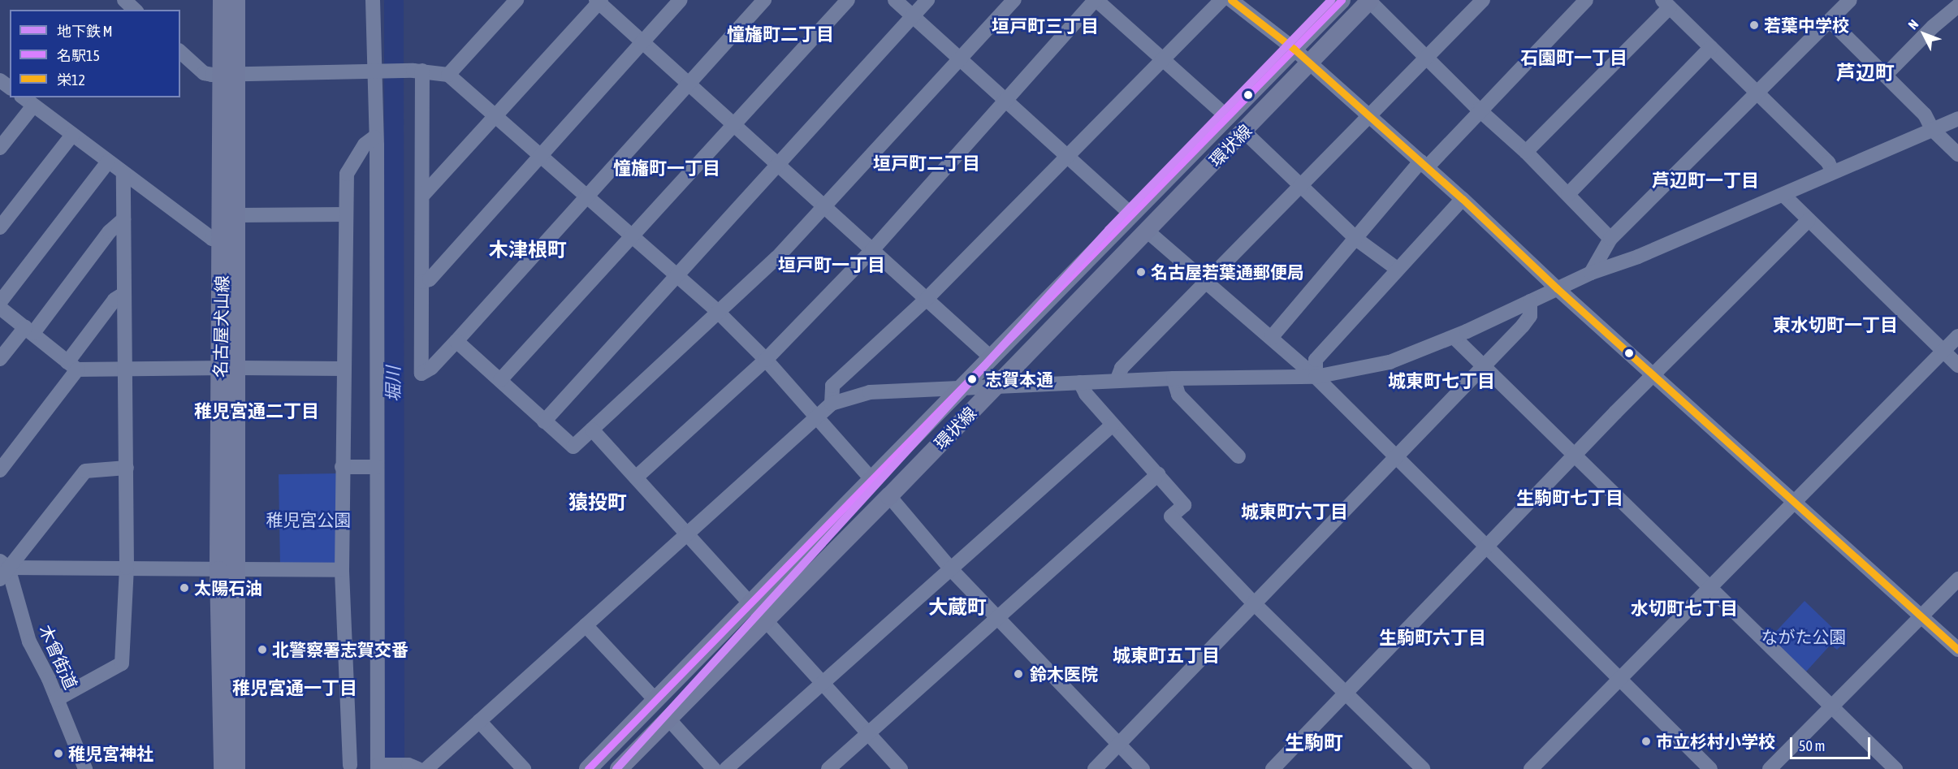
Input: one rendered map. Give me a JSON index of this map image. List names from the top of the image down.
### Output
{
  "streets": {
    "main road": ["環状線", "名古屋犬山線"],
    "street": ["木曾街道"]
  },
  "districts": [
    "垣戸町三丁目",
    "憧旛町二丁目",
    "石園町一丁目",
    "芦辺町",
    "垣戸町二丁目",
    "憧旛町一丁目",
    "芦辺町一丁目",
    "木津根町",
    "垣戸町一丁目",
    "東水切町一丁目",
    "城東町七丁目",
    "稚児宮通二丁目",
    "生駒町七丁目",
    "猿投町",
    "城東町六丁目",
    "大蔵町",
    "水切町七丁目",
    "生駒町六丁目",
    "城東町五丁目",
    "稚児宮通一丁目",
    "生駒町"
  ],
  "water": ["堀川"],
  "parks": ["稚児宮公園", "ながた公園"],
  "places": [
    "若葉中学校",
    "名古屋若葉通郵便局",
    "志賀本通",
    "太陽石油",
    "北警察署志賀交番",
    "鈴木医院",
    "市立杉村小学校",
    "稚児宮神社"
  ],
  "lines": ["metro line M", "transit line 名駅15", "transit line 栄12"],
  "legend": ["地下鉄 M", "名駅15", "栄12"],
  "scale_bar": "50 m",
  "north": "top left"
}
